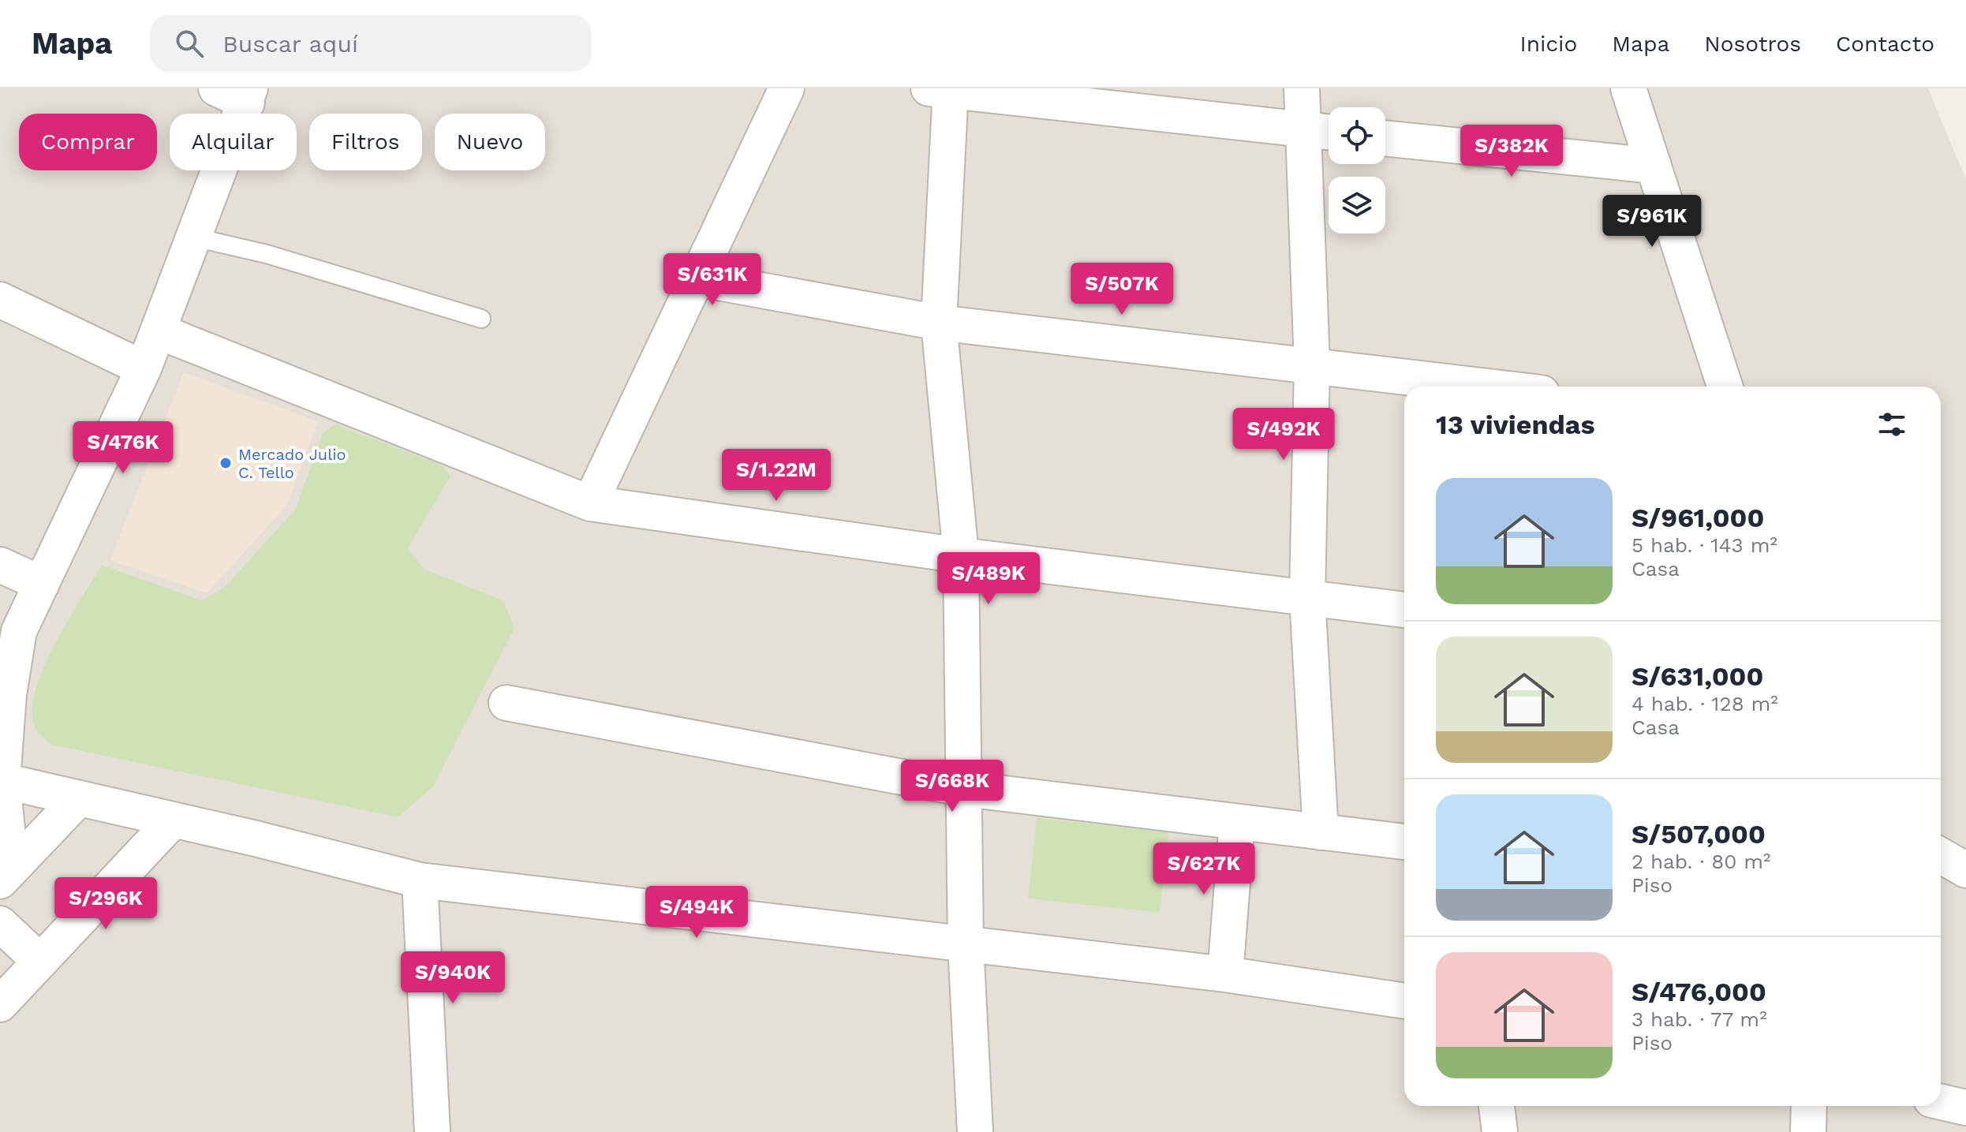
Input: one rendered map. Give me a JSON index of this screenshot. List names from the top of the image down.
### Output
{
  "places": ["Mercado Julio C. Tello"],
  "page": {
    "header": "Mapa",
    "search": "Buscar aquí",
    "nav": [
      "Inicio",
      "Mapa",
      "Nosotros",
      "Contacto"
    ],
    "chip": [
      "Comprar",
      "Alquilar",
      "Filtros",
      "Nuevo"
    ],
    "price": [
      "S/382K",
      "S/961K",
      "S/631K",
      "S/507K",
      "S/492K",
      "S/476K",
      "S/1.22M",
      "S/489K",
      "S/668K",
      "S/627K",
      "S/296K",
      "S/494K",
      "S/940K"
    ],
    "heading": "13 viviendas",
    "list": [
      {
        "name": "S/961,000",
        "note": "5 hab. · 143 m² · Casa"
      },
      {
        "name": "S/631,000",
        "note": "4 hab. · 128 m² · Casa"
      },
      {
        "name": "S/507,000",
        "note": "2 hab. · 80 m² · Piso"
      },
      {
        "name": "S/476,000",
        "note": "3 hab. · 77 m² · Piso"
      }
    ]
  }
}
